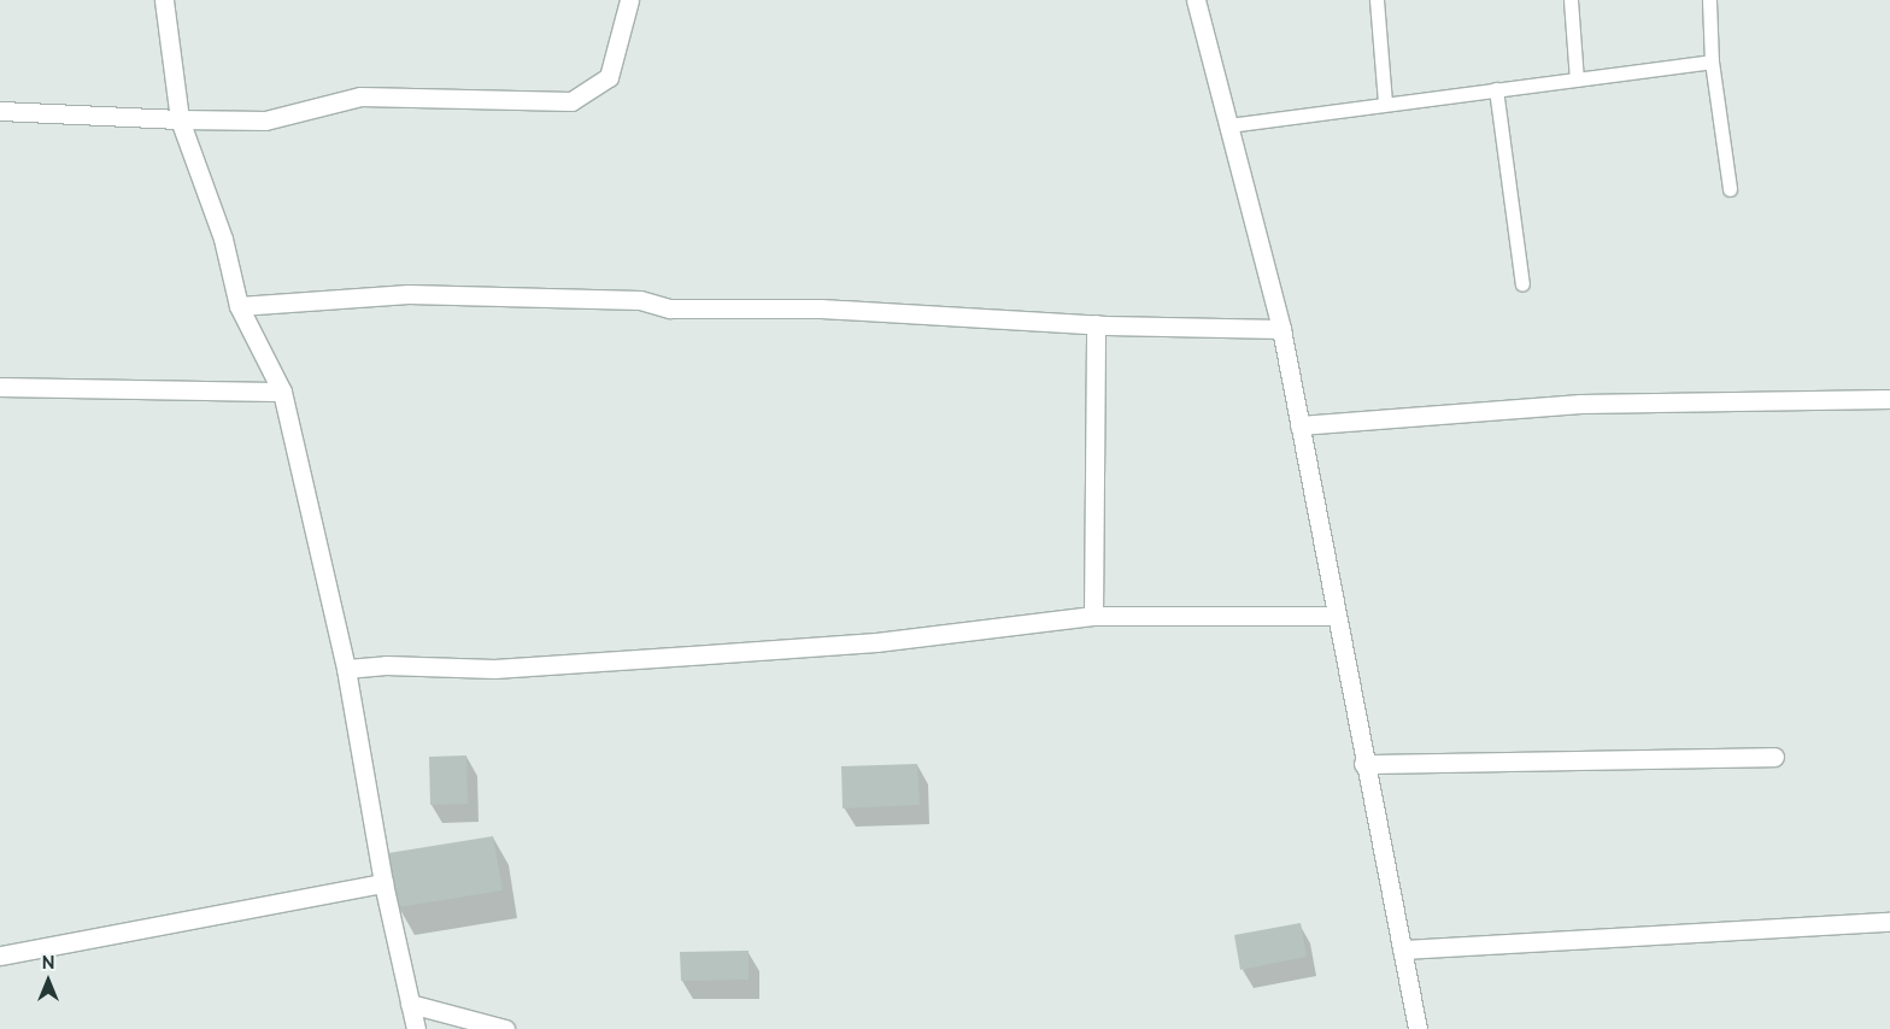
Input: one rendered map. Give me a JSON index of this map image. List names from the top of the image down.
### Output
{
  "north": "top"
}
